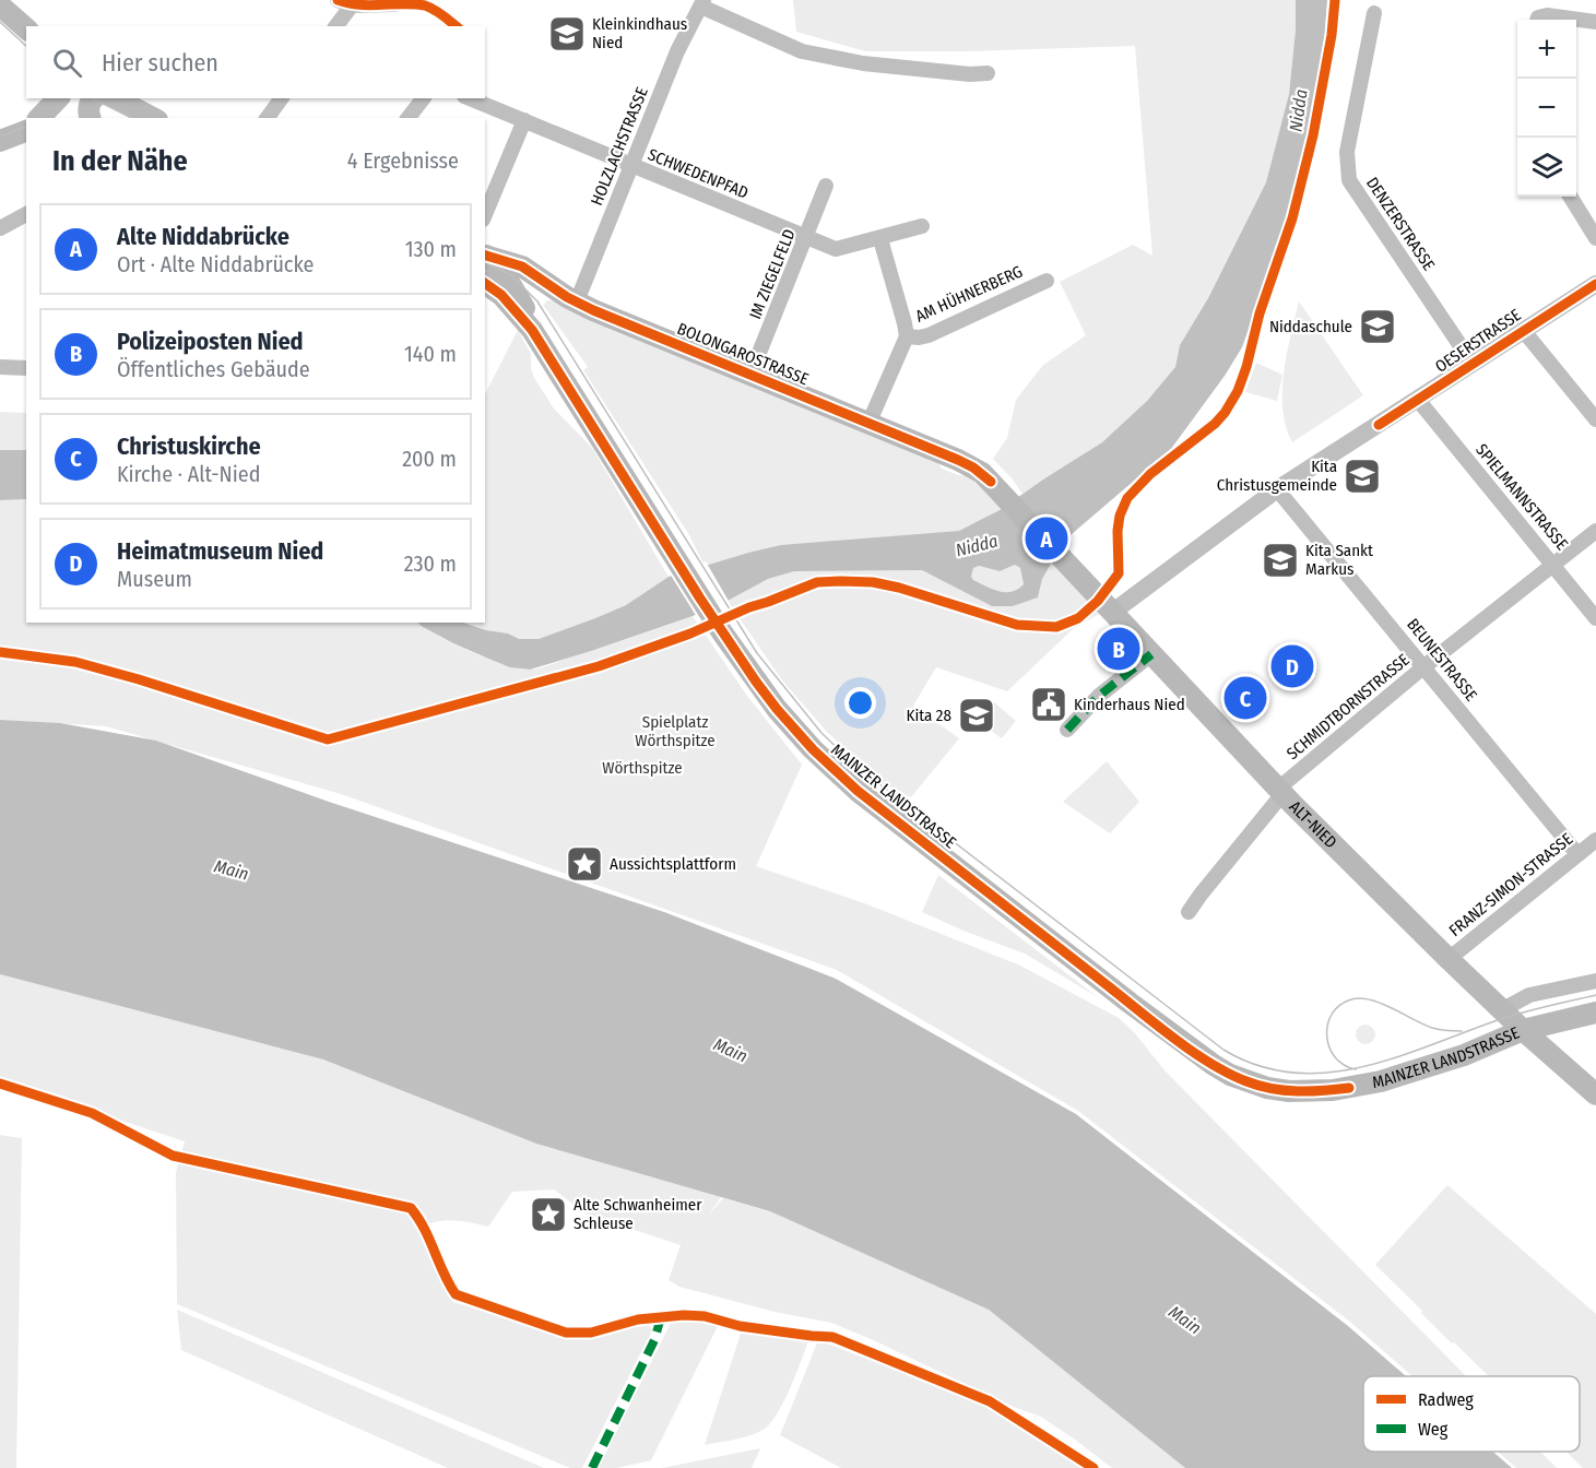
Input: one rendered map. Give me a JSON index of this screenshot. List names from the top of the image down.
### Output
{
  "streets": {
    "main road": ["BOLONGAROSTRASSE", "MAINZER LANDSTRASSE", "ALT-NIED"],
    "street": [
      "HOLZLACHSTRASSE",
      "SCHWEDENPFAD",
      "DENZERSTRASSE",
      "IM ZIEGELFELD",
      "AM HÜHNERBERG",
      "OESERSTRASSE",
      "SPIELMANNSTRASSE",
      "BEUNESTRASSE",
      "SCHMIDTBORNSTRASSE",
      "FRANZ-SIMON-STRASSE"
    ]
  },
  "crossings": [
    ["HOLZLACHSTRASSE", "SCHWEDENPFAD"],
    ["HOLZLACHSTRASSE", "BOLONGAROSTRASSE"],
    ["SCHWEDENPFAD", "IM ZIEGELFELD"],
    ["DENZERSTRASSE", "OESERSTRASSE"],
    ["IM ZIEGELFELD", "BOLONGAROSTRASSE"],
    ["OESERSTRASSE", "BOLONGAROSTRASSE"],
    ["OESERSTRASSE", "SPIELMANNSTRASSE"],
    ["OESERSTRASSE", "BEUNESTRASSE"],
    ["OESERSTRASSE", "ALT-NIED"],
    ["BOLONGAROSTRASSE", "ALT-NIED"],
    ["SPIELMANNSTRASSE", "SCHMIDTBORNSTRASSE"],
    ["BEUNESTRASSE", "SCHMIDTBORNSTRASSE"],
    ["BEUNESTRASSE", "FRANZ-SIMON-STRASSE"],
    ["SCHMIDTBORNSTRASSE", "ALT-NIED"],
    ["MAINZER LANDSTRASSE", "ALT-NIED"],
    ["ALT-NIED", "FRANZ-SIMON-STRASSE"]
  ],
  "water": ["Nidda", "Main"],
  "parks": ["Spielplatz Wörthspitze", "Wörthspitze"],
  "places": {
    "school or university": [
      "Kleinkindhaus Nied",
      "Niddaschule",
      "Kita Christusgemeinde",
      "Kita Sankt Markus",
      "Kita 28"
    ],
    "public building": ["Kinderhaus Nied"],
    "place": ["Aussichtsplattform", "Alte Schwanheimer Schleuse"]
  },
  "legend": ["Radweg", "Weg"],
  "page": {
    "map_buttons": ["+", "−"],
    "search": "Hier suchen",
    "heading": ["In der Nähe", "4 Ergebnisse"],
    "list": [
      {
        "mark": "A",
        "name": "Alte Niddabrücke",
        "note": "Ort · Alte Niddabrücke",
        "value": "130 m"
      },
      {
        "mark": "B",
        "name": "Polizeiposten Nied",
        "note": "Öffentliches Gebäude",
        "value": "140 m"
      },
      {
        "mark": "C",
        "name": "Christuskirche",
        "note": "Kirche · Alt-Nied",
        "value": "200 m"
      },
      {
        "mark": "D",
        "name": "Heimatmuseum Nied",
        "note": "Museum",
        "value": "230 m"
      }
    ],
    "pins": [
      "A",
      "B",
      "D",
      "C"
    ]
  }
}
